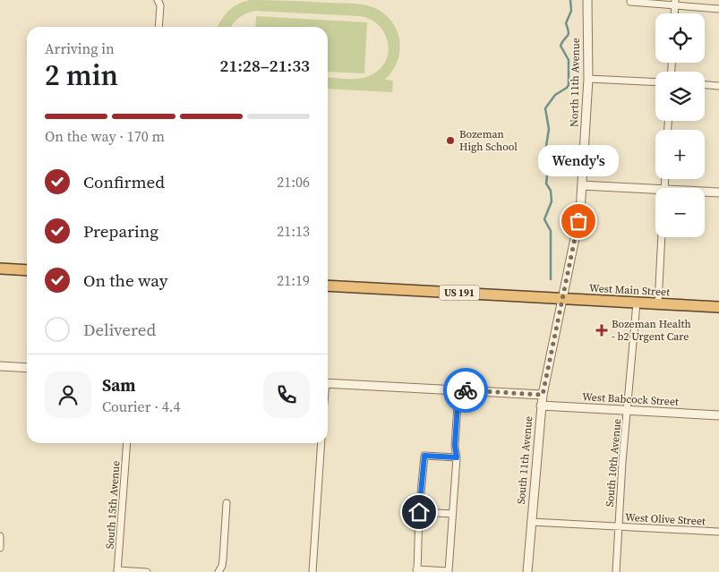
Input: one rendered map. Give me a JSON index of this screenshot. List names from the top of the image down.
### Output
{
  "streets": {
    "highway": ["West Main Street", "US 191"],
    "street": [
      "North 11th Avenue",
      "West Babcock Street",
      "South 11th Avenue",
      "South 10th Avenue",
      "South 15th Avenue",
      "West Olive Street"
    ]
  },
  "crossings": [
    ["North 11th Avenue", "West Main Street"],
    ["North 11th Avenue", "South 11th Avenue"],
    ["West Main Street", "South 11th Avenue"],
    ["West Main Street", "South 10th Avenue"],
    ["West Babcock Street", "South 11th Avenue"],
    ["West Babcock Street", "South 10th Avenue"],
    ["South 11th Avenue", "West Olive Street"],
    ["South 10th Avenue", "West Olive Street"]
  ],
  "places": {
    "other": ["Bozeman High School", "Wendy's"],
    "health": ["Bozeman Health - b2 Urgent Care"]
  },
  "page": {
    "map_buttons": ["+", "−"],
    "heading": ["2 min", "Arriving in", "21:28–21:33"],
    "panel": ["Sam", "Courier · 4.4"],
    "bar": "On the way · 170 m",
    "bubble": "Wendy's",
    "list": [
      ["Confirmed", "21:06"],
      ["Preparing", "21:13"],
      ["On the way", "21:19"],
      "Delivered"
    ]
  }
}
